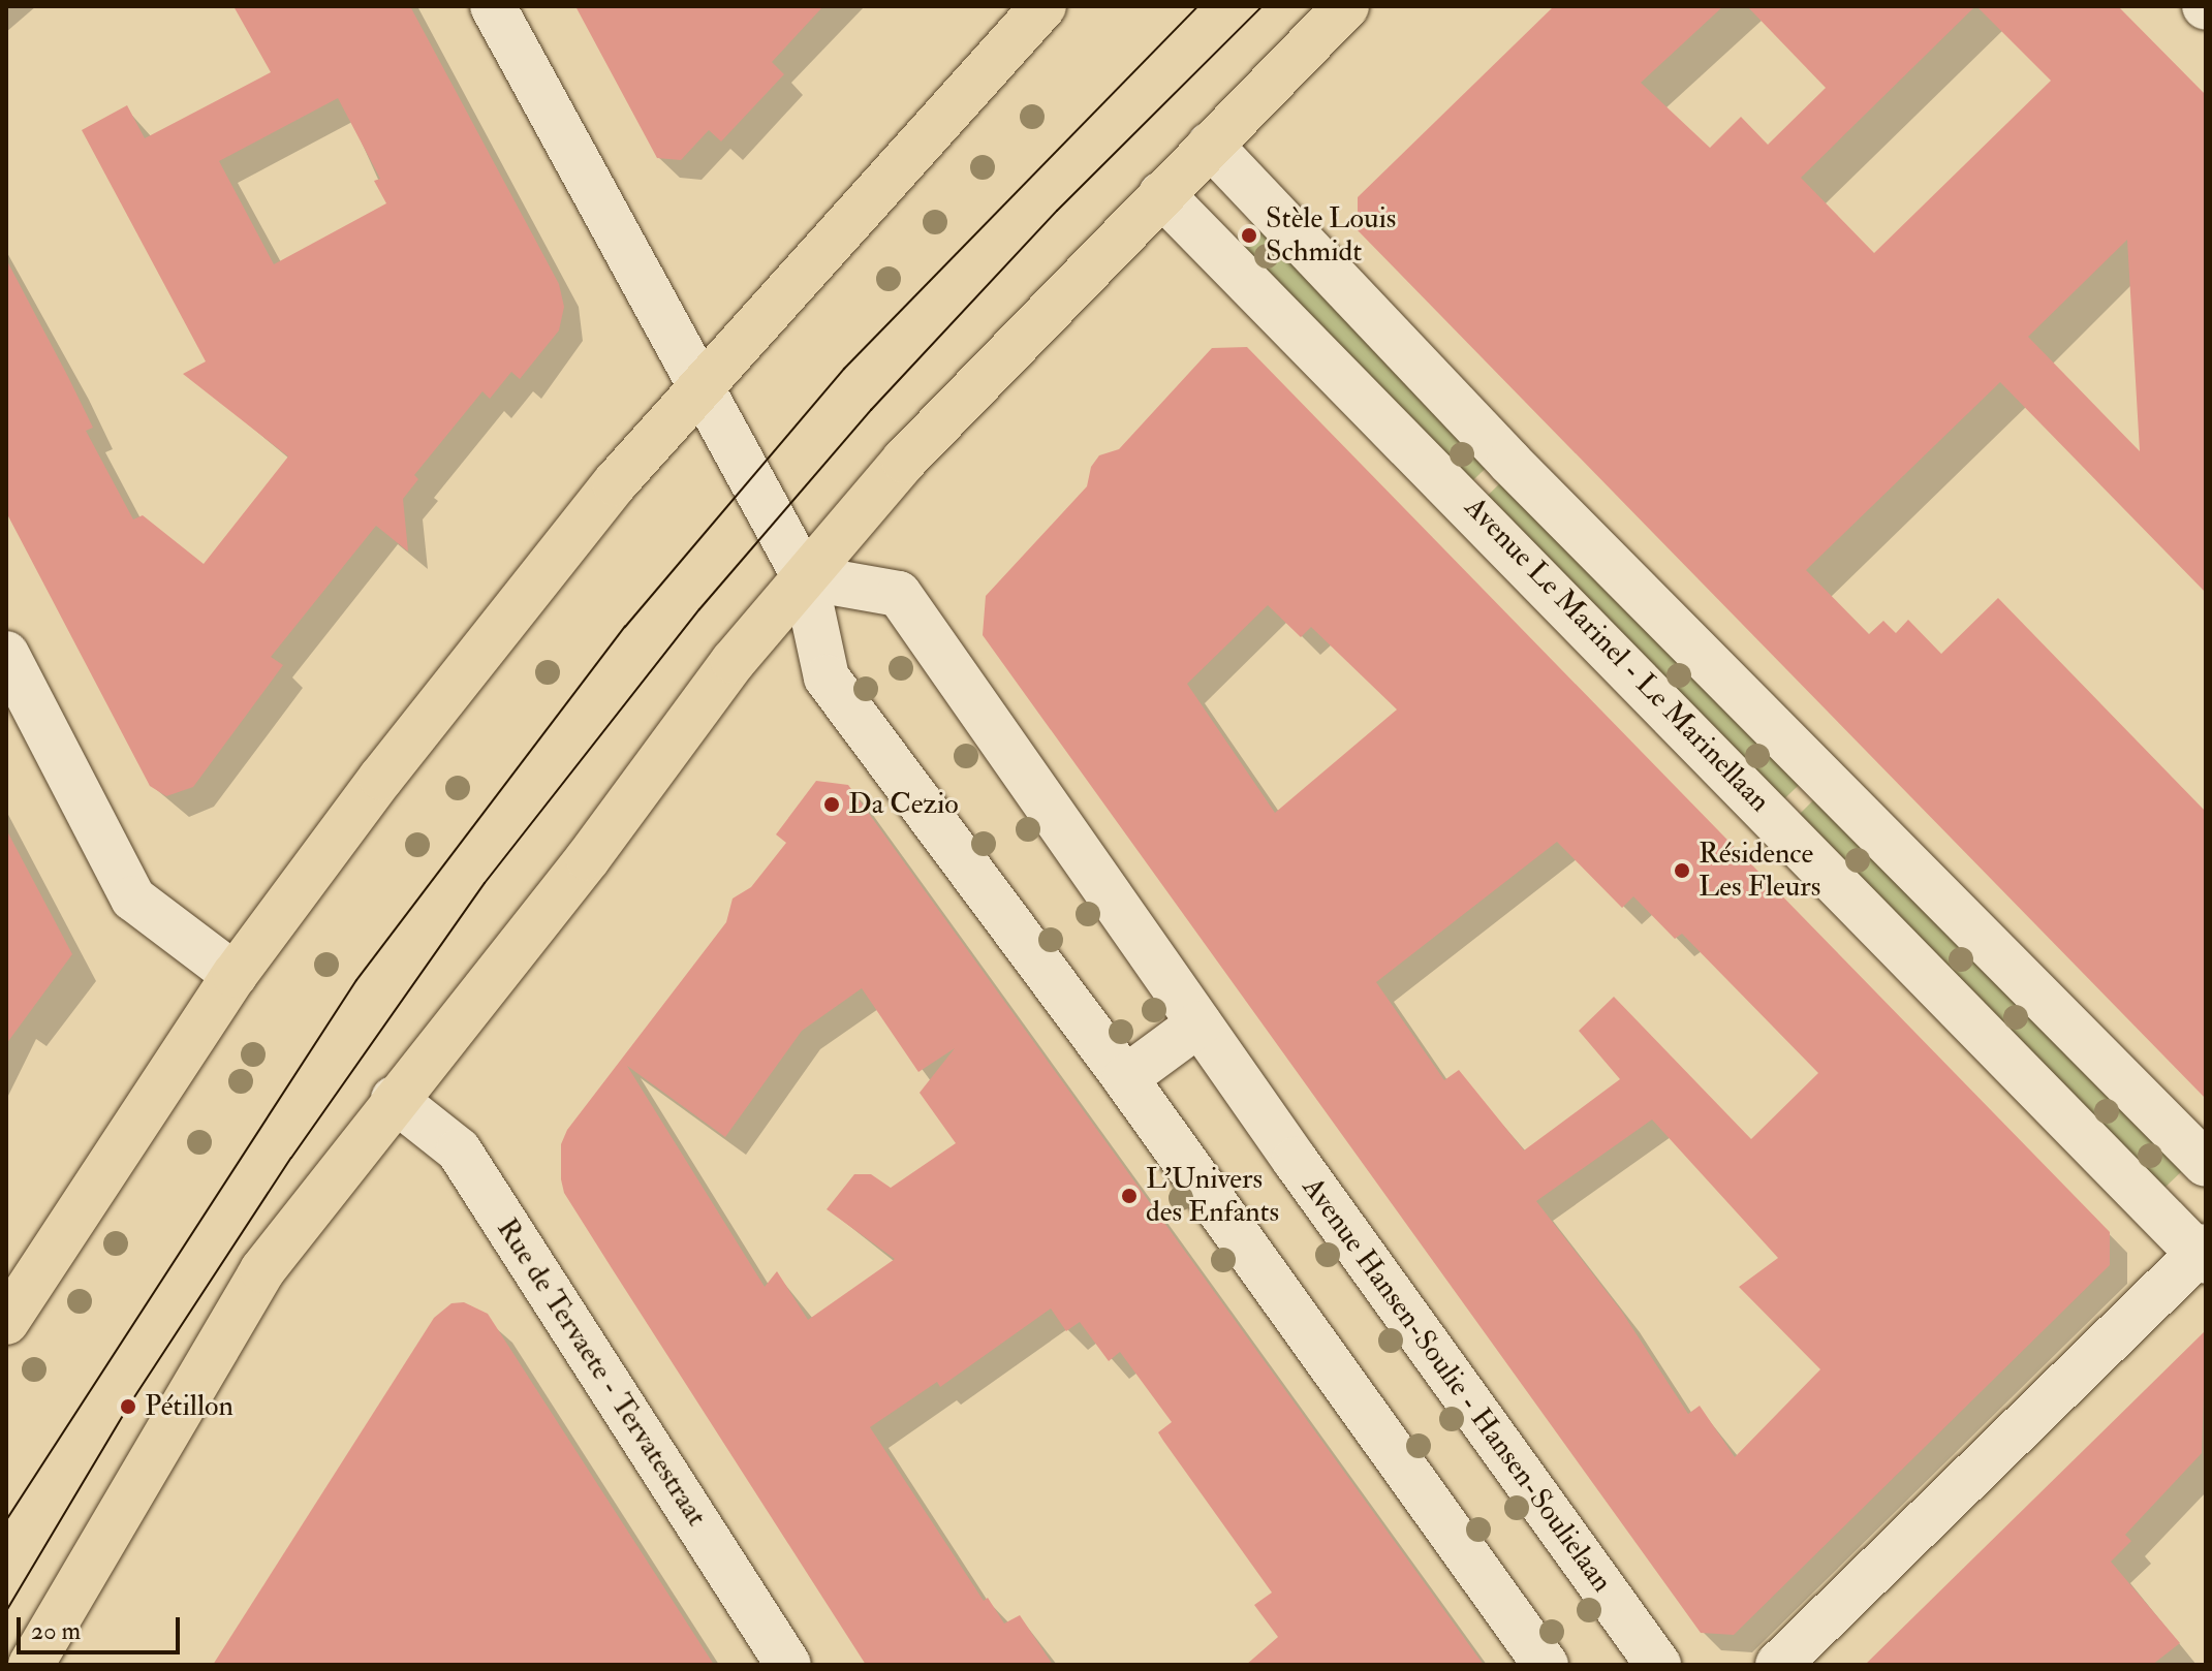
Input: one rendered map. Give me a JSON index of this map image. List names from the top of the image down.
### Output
{
  "streets": {
    "street": ["Avenue Le Marinel - Le Marinellaan", "Rue de Tervaete - Tervatestraat", "Avenue Hansen-Soulie - Hansen-Soulielaan"]
  },
  "places": [
    "Stèle Louis Schmidt",
    "Da Cezio",
    "Résidence Les Fleurs",
    "L'Univers des Enfants",
    "Pétillon"
  ],
  "scale_bar": "20 m"
}
